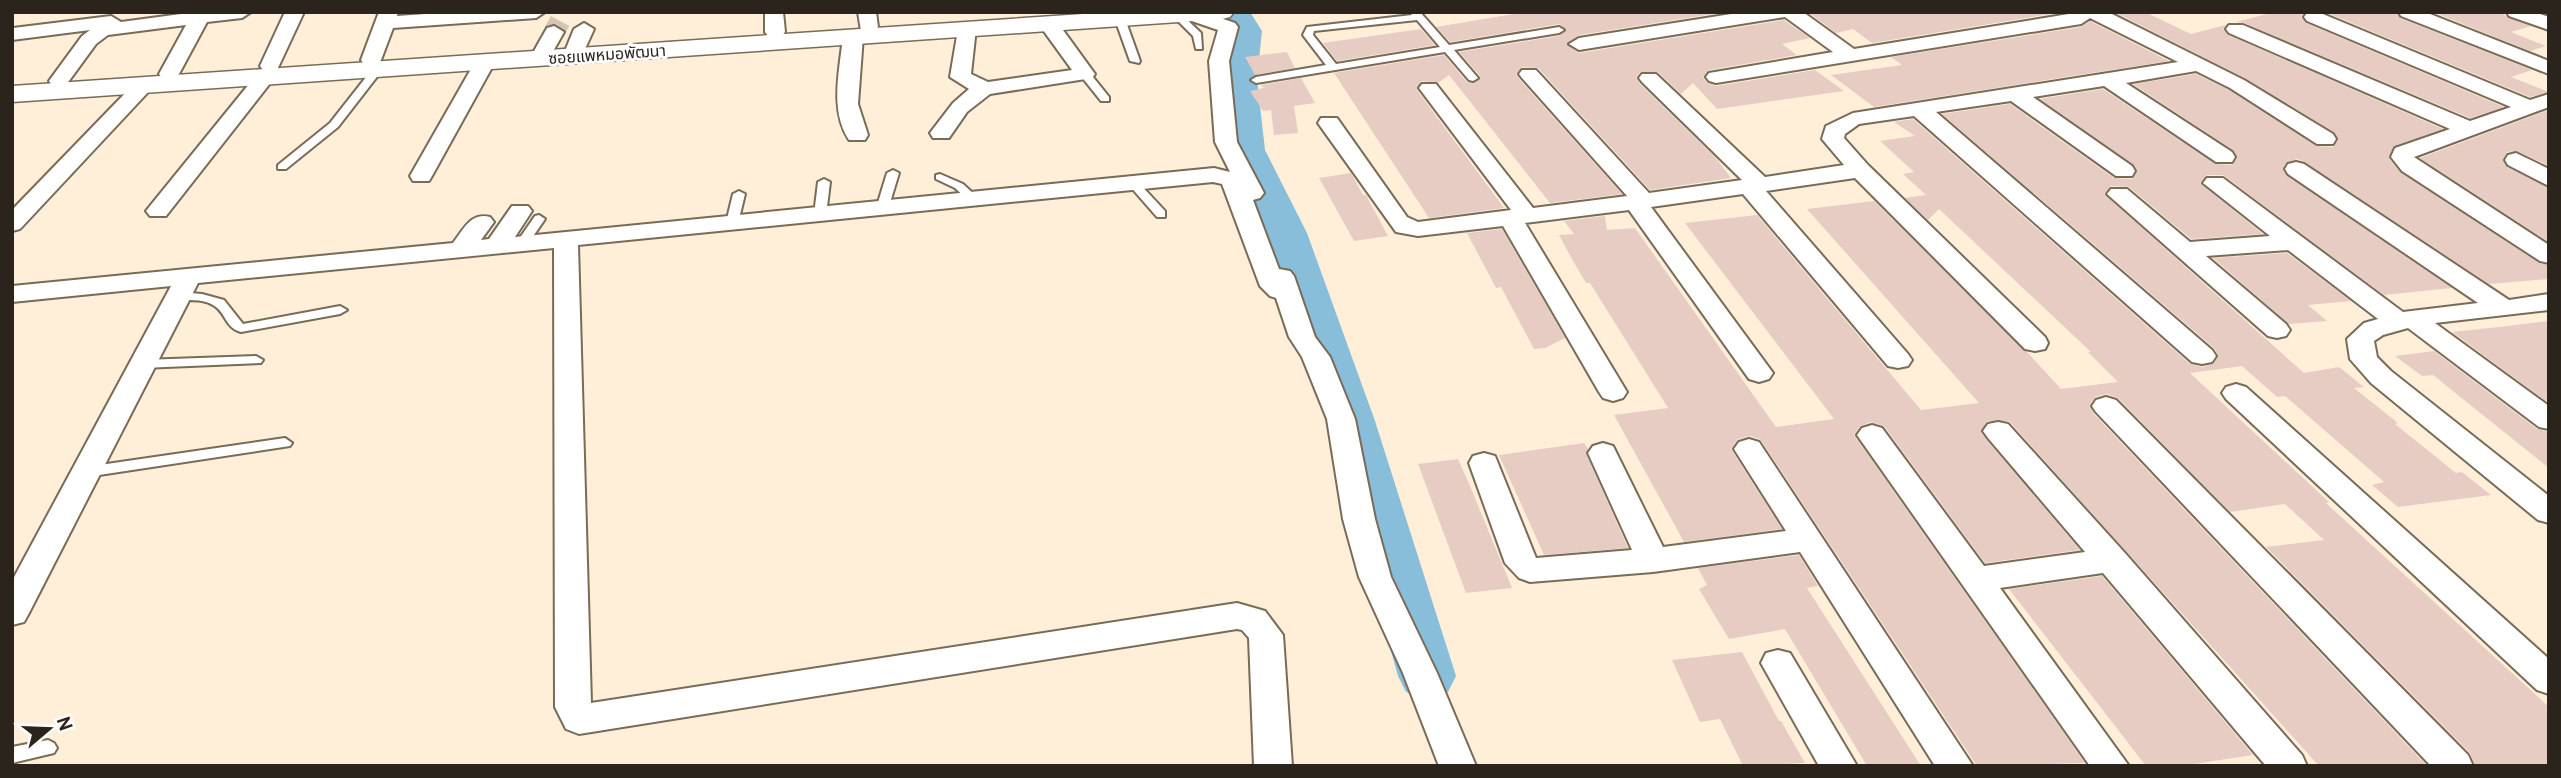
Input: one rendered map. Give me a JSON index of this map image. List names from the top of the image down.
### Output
{
  "streets": {
    "street": ["ซอยแพหมอพัฒนา"]
  },
  "north": "right"
}
